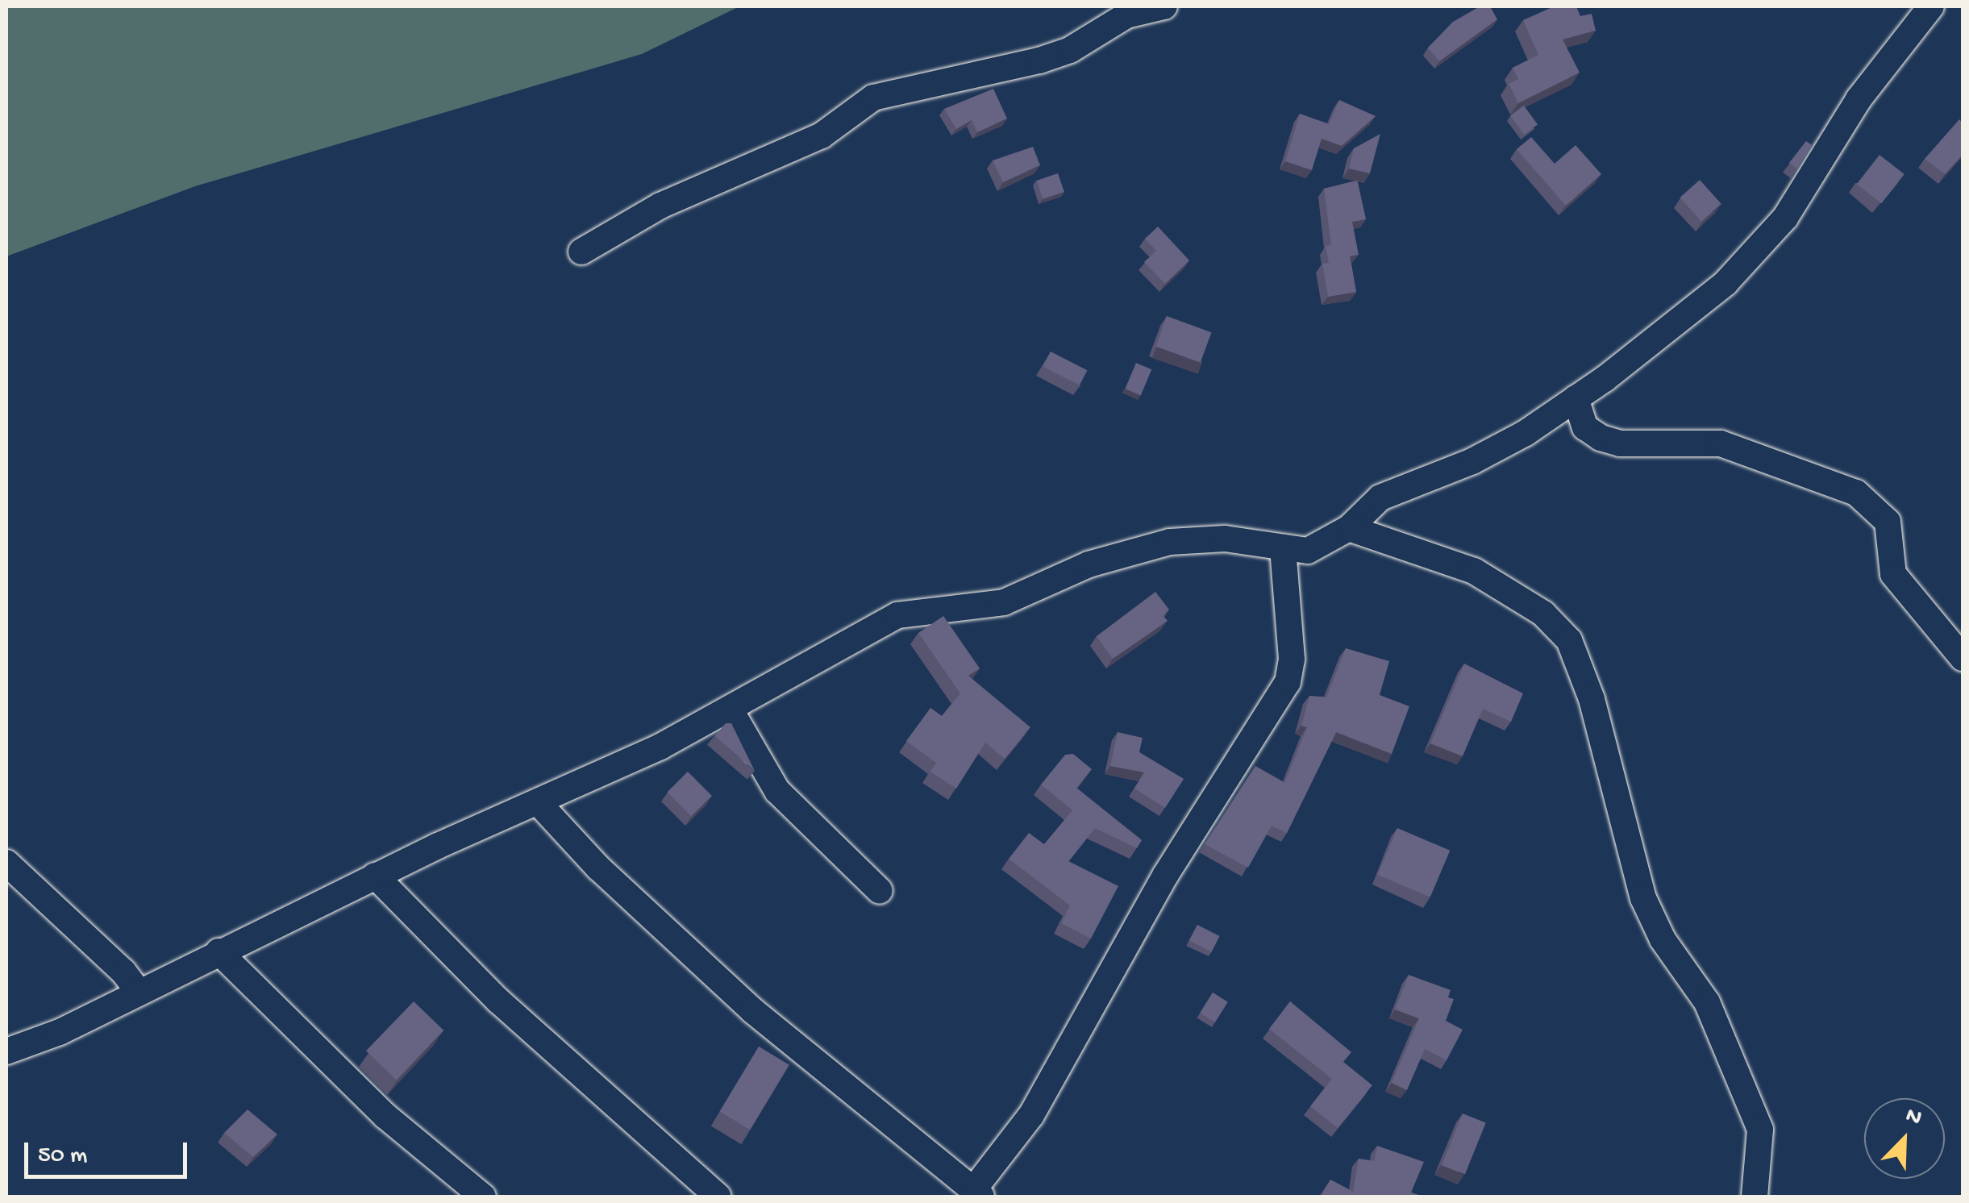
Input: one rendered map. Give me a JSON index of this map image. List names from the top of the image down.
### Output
{
  "scale_bar": "50 m",
  "north": "top right"
}
